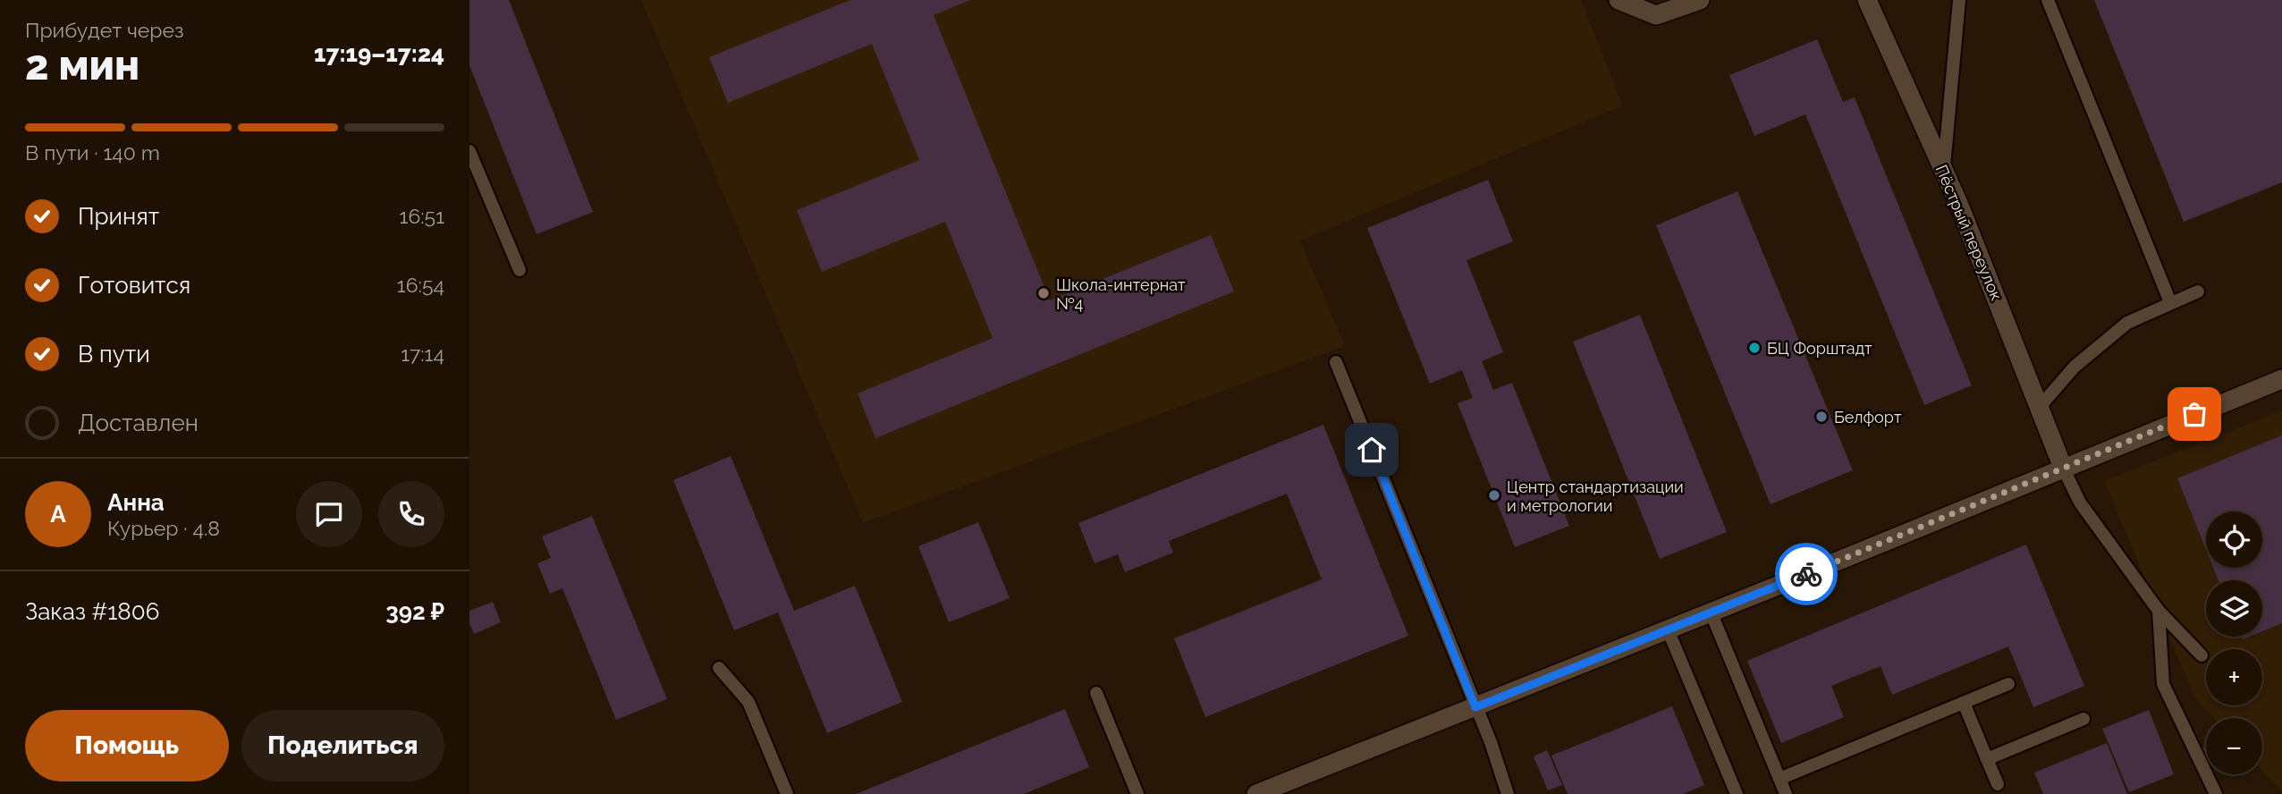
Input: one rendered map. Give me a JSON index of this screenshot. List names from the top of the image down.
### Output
{
  "streets": {
    "street": ["Пёстрый переулок"]
  },
  "places": [
    "Школа-интернат №4",
    "БЦ Форштадт",
    "Белфорт",
    "Центр стандартизации и метрологии"
  ],
  "page": {
    "heading": ["2 мин", "Прибудет через", "17:19–17:24"],
    "panel": [
      "Анна",
      "Курьер · 4.8",
      "Заказ #1806",
      "392 ₽"
    ],
    "bar": "В пути · 140 m",
    "list": [
      ["Принят", "16:51"],
      ["Готовится", "16:54"],
      ["В пути", "17:14"],
      "Доставлен"
    ],
    "round": "А",
    "map_buttons": ["+", "−"],
    "buttons": ["Помощь", "Поделиться"]
  }
}
